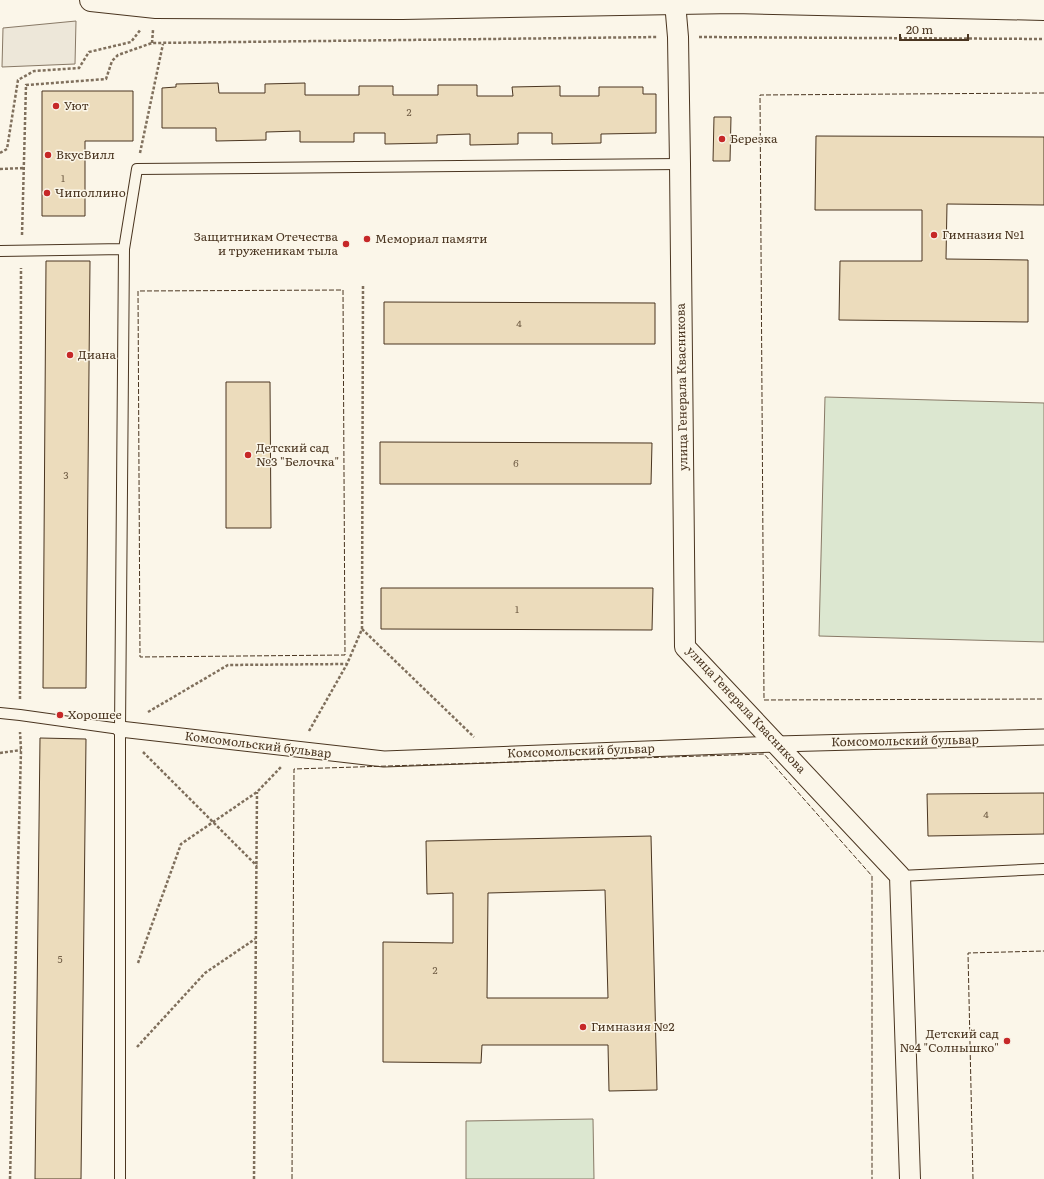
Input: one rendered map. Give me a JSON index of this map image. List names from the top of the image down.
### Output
{
  "streets": {
    "street": ["улица Генерала Квасникова", "Комсомольский бульвар"]
  },
  "crossings": [
    ["улица Генерала Квасникова", "Комсомольский бульвар"]
  ],
  "places": [
    "Уют",
    "Березка",
    "ВкусВилл",
    "Чиполлино",
    "Гимназия №1",
    "Мемориал памяти",
    "Защитникам Отечества и труженикам тыла",
    "Диана",
    "Детский сад №3 \"Белочка\"",
    "Хорошее",
    "Гимназия №2",
    "Детский сад №4 \"Солнышко\""
  ],
  "house_numbers": [
    "2",
    "1",
    "4",
    "6",
    "3",
    "1",
    "4",
    "5",
    "2"
  ],
  "scale_bar": "20 m"
}
